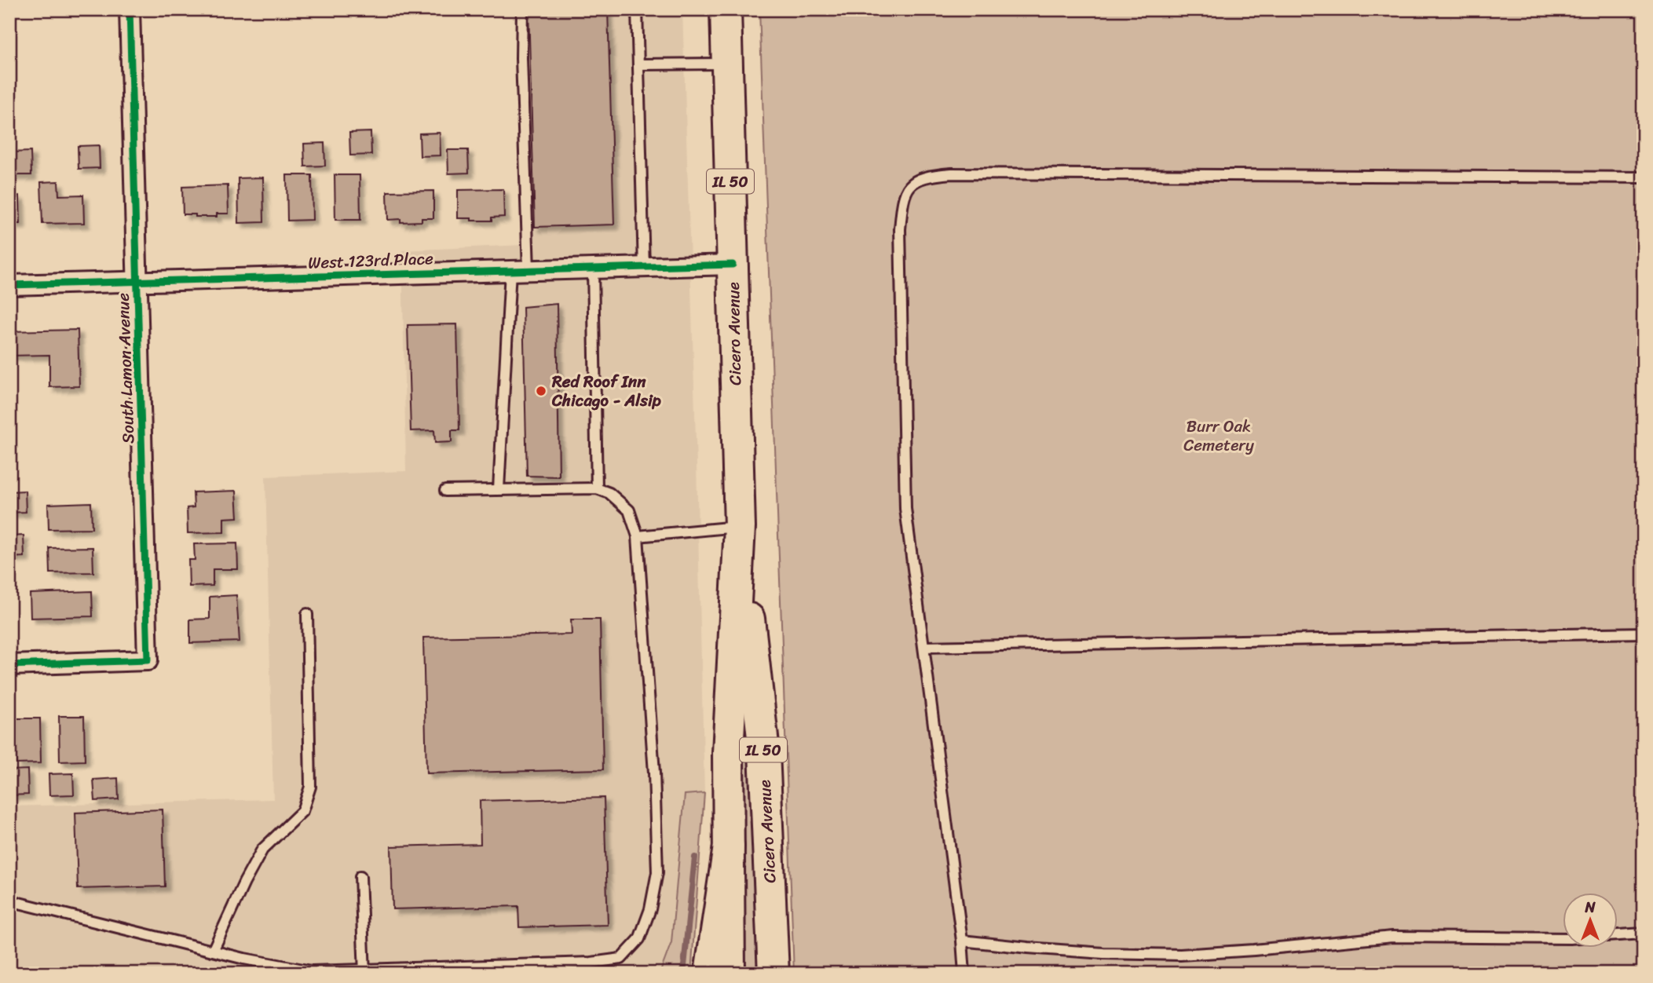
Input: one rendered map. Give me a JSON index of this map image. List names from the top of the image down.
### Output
{
  "streets": {
    "main road": ["IL 50", "Cicero Avenue"],
    "street": ["West 123rd Place", "South Lamon Avenue"]
  },
  "crossings": [
    ["West 123rd Place", "Cicero Avenue"],
    ["West 123rd Place", "South Lamon Avenue"]
  ],
  "parks": ["Burr Oak Cemetery"],
  "places": ["Red Roof Inn Chicago - Alsip"],
  "north": "top"
}
